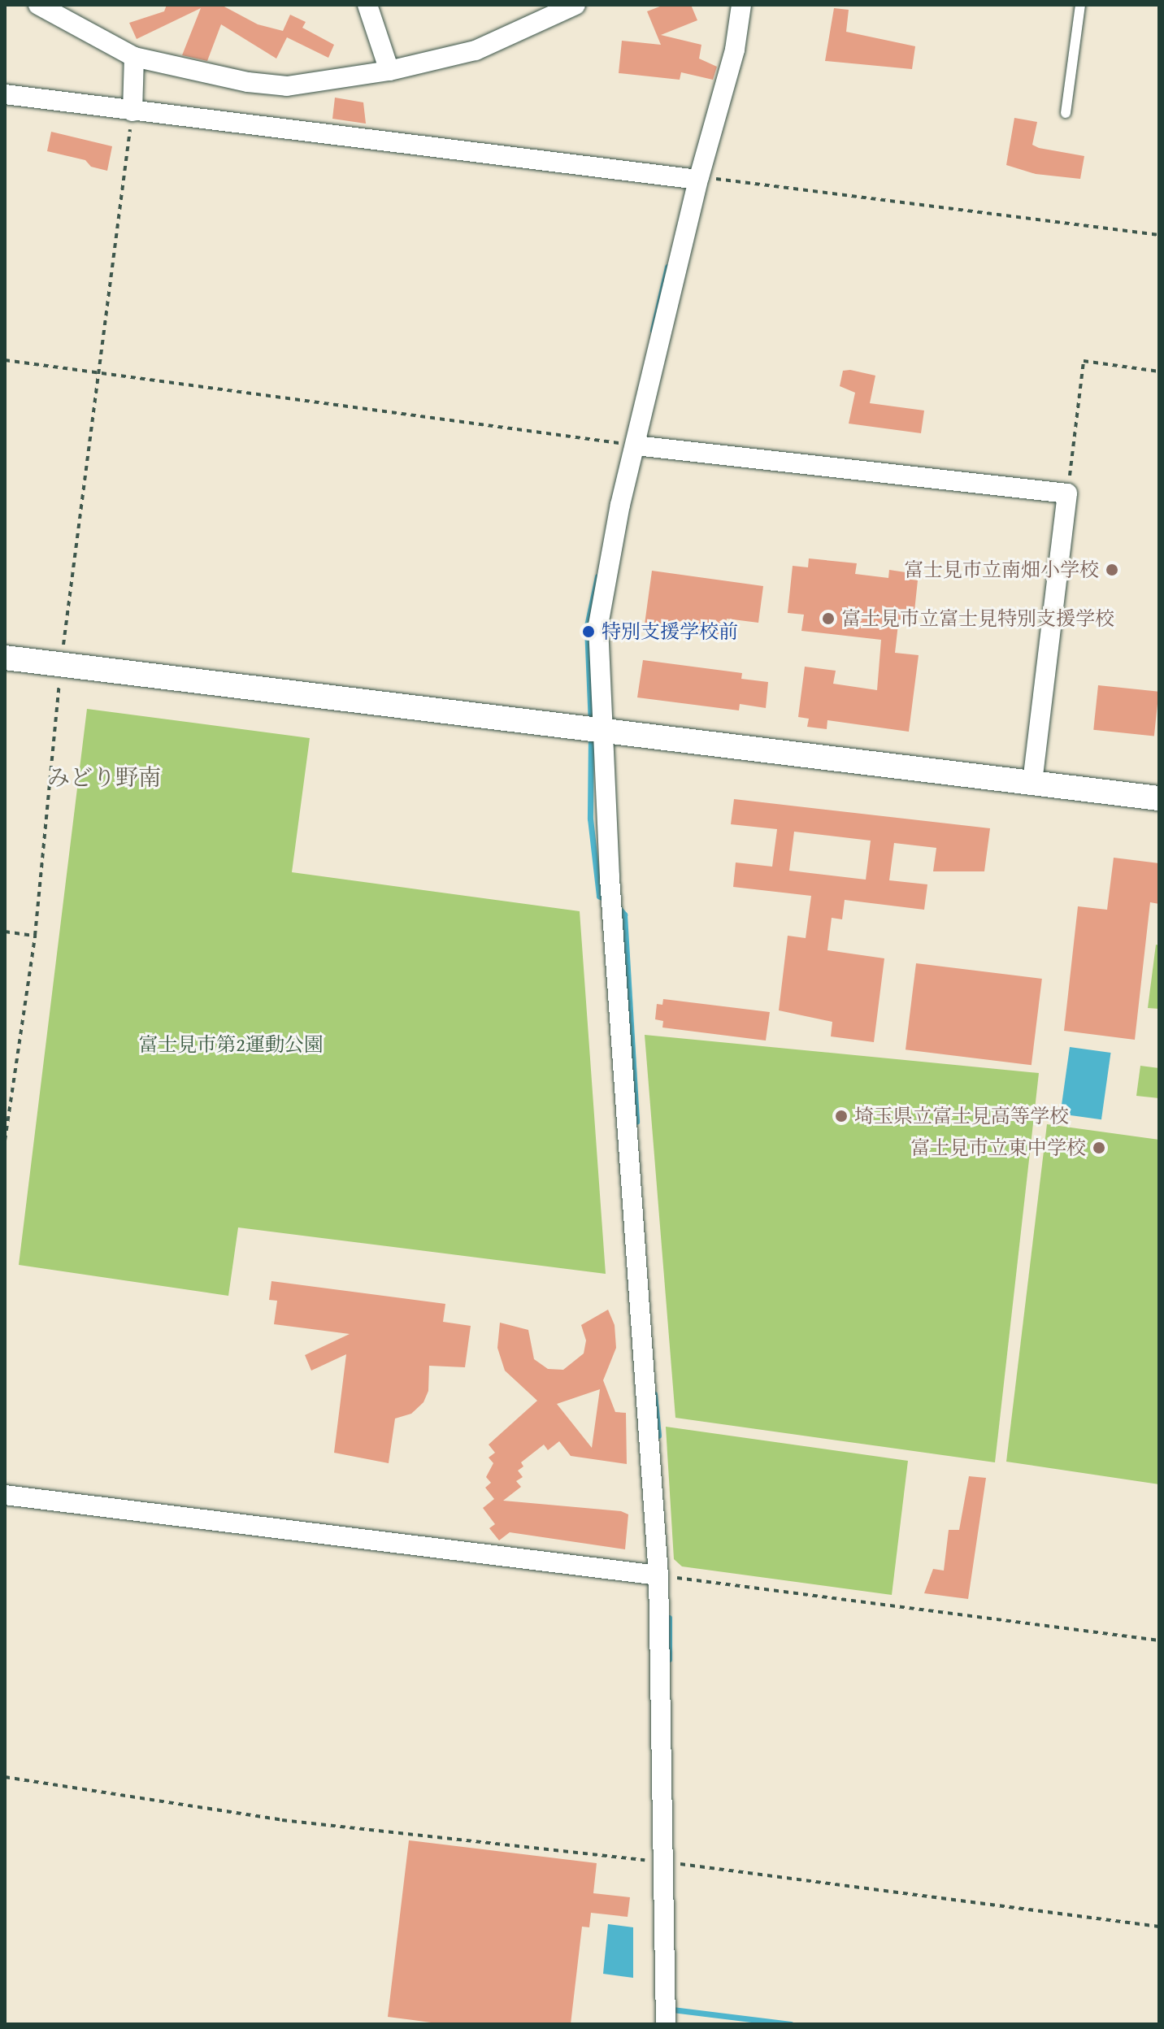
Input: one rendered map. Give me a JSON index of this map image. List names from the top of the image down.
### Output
{
  "districts": ["みどり野南"],
  "parks": ["富士見市第2運動公園"],
  "places": [
    "富士見市立南畑小学校",
    "富士見市立富士見特別支援学校",
    "特別支援学校前",
    "埼玉県立富士見高等学校",
    "富士見市立東中学校"
  ]
}
